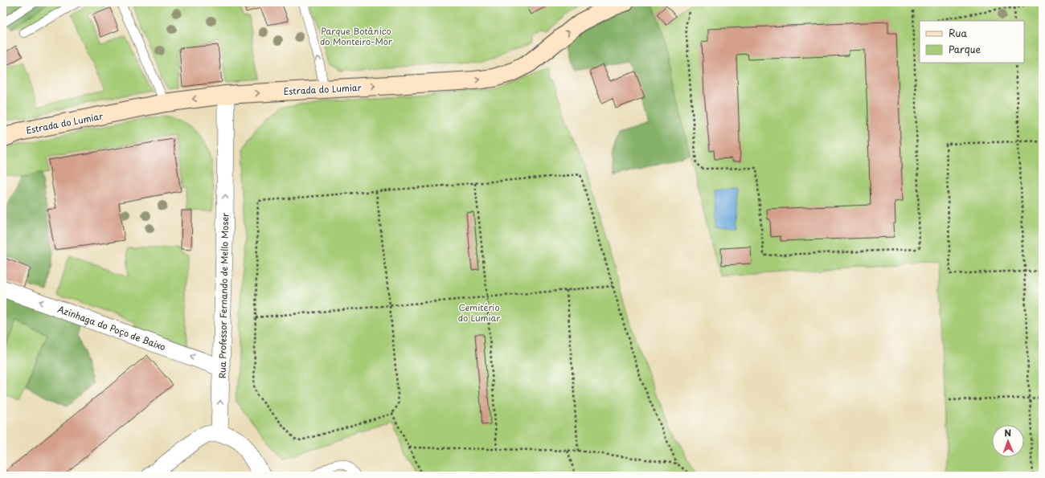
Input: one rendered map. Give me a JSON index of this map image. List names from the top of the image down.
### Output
{
  "streets": {
    "street": ["Estrada do Lumiar", "Rua Professor Fernando de Mello Moser", "Azinhaga do Poço de Baixo"]
  },
  "crossings": [
    ["Estrada do Lumiar", "Rua Professor Fernando de Mello Moser"],
    ["Rua Professor Fernando de Mello Moser", "Azinhaga do Poço de Baixo"]
  ],
  "one_way": ["Rua Professor Fernando de Mello Moser", "Azinhaga do Poço de Baixo"],
  "parks": ["Parque Botânico do Monteiro-Mor", "Cemitério do Lumiar"],
  "legend": ["Rua", "Parque"],
  "north": "top"
}
